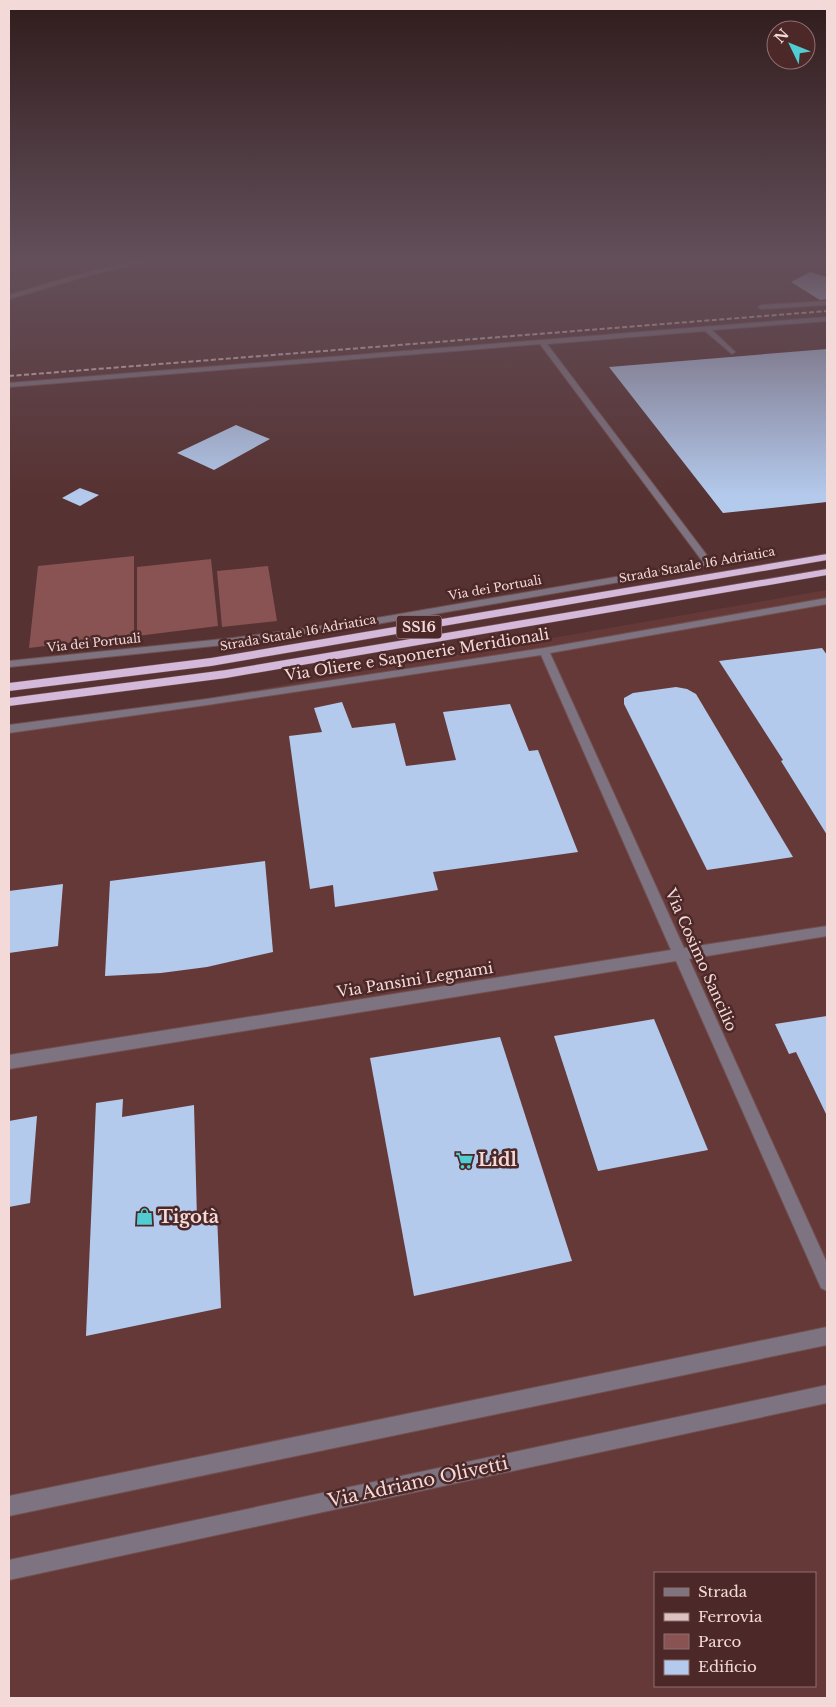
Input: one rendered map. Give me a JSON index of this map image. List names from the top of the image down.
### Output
{
  "streets": {
    "highway": ["Strada Statale 16 Adriatica", "SS16"],
    "street": [
      "Via dei Portuali",
      "Via Oliere e Saponerie Meridionali",
      "Via Cosimo Sancilio",
      "Via Pansini Legnami",
      "Via Adriano Olivetti"
    ]
  },
  "crossings": [
    ["Via Oliere e Saponerie Meridionali", "Via Cosimo Sancilio"],
    ["Via Cosimo Sancilio", "Via Pansini Legnami"]
  ],
  "places": {
    "supermarket": ["Lidl"],
    "shop": ["Tigotà"]
  },
  "legend": [
    "Strada",
    "Ferrovia",
    "Parco",
    "Edificio"
  ],
  "north": "top left"
}
